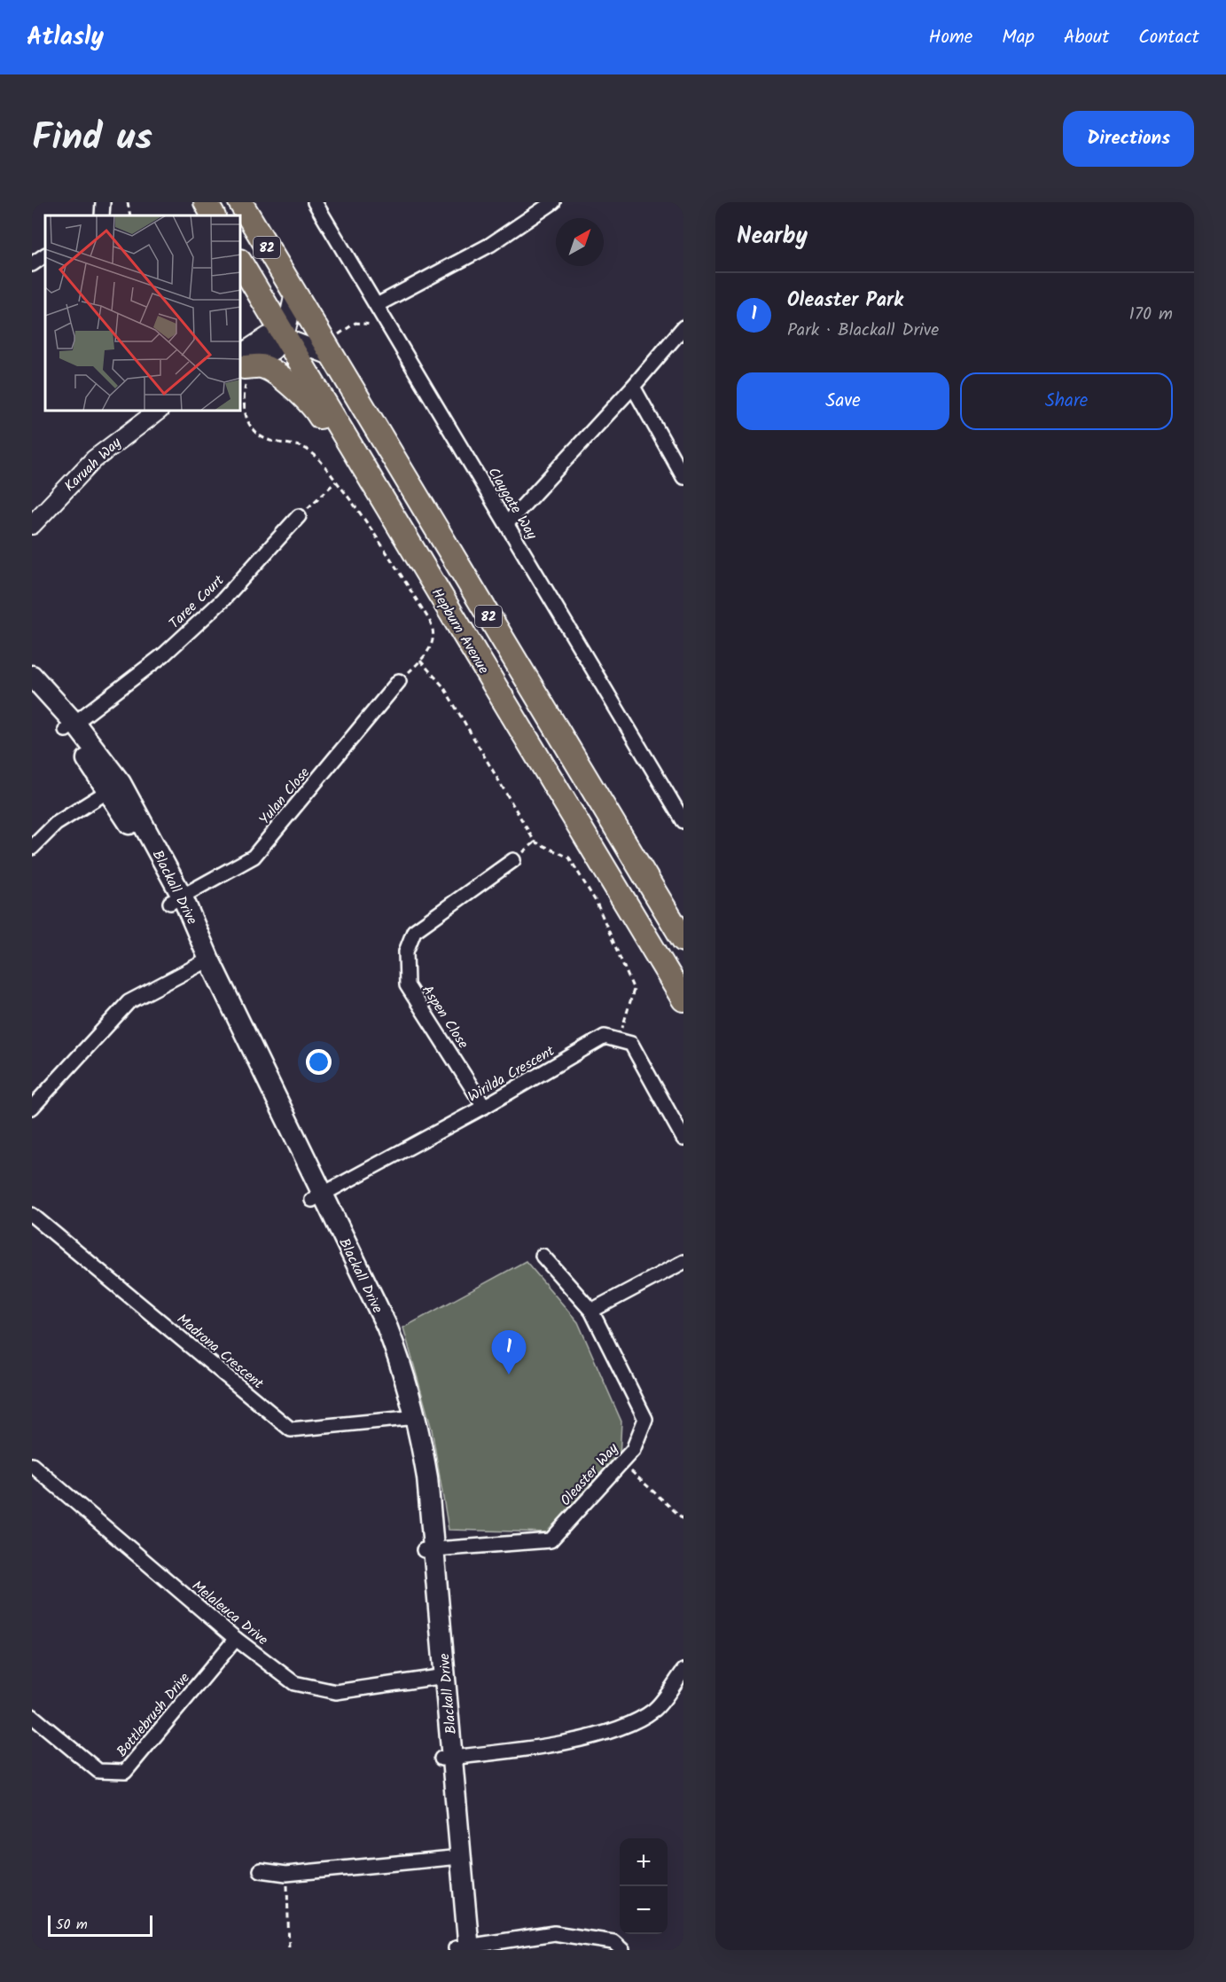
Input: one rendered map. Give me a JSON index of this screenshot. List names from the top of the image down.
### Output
{
  "streets": {
    "main road": ["82", "Hepburn Avenue", "Blackall Drive"],
    "street": [
      "Karuah Way",
      "Claygate Way",
      "Taree Court",
      "Yulan Close",
      "Aspen Close",
      "Wirilda Crescent",
      "Madrona Crescent",
      "Oleaster Way",
      "Melaleuca Drive",
      "Bottlebrush Drive"
    ]
  },
  "crossings": [
    ["Taree Court", "Blackall Drive"],
    ["Yulan Close", "Blackall Drive"],
    ["Blackall Drive", "Wirilda Crescent"],
    ["Blackall Drive", "Madrona Crescent"],
    ["Blackall Drive", "Oleaster Way"],
    ["Blackall Drive", "Melaleuca Drive"],
    ["Aspen Close", "Wirilda Crescent"],
    ["Melaleuca Drive", "Bottlebrush Drive"]
  ],
  "scale_bar": "50 m",
  "north": "top right",
  "page": {
    "header": "Atlasly",
    "nav": [
      "Home",
      "Map",
      "About",
      "Contact"
    ],
    "title": "Find us",
    "buttons": [
      "Directions",
      ["Save", "Share"]
    ],
    "heading": "Nearby",
    "list": [
      {
        "mark": "1",
        "name": "Oleaster Park",
        "note": "Park · Blackall Drive",
        "value": "170 m"
      }
    ],
    "pins": "1",
    "map_buttons": ["+", "−"],
    "scale": "50 m"
  }
}
